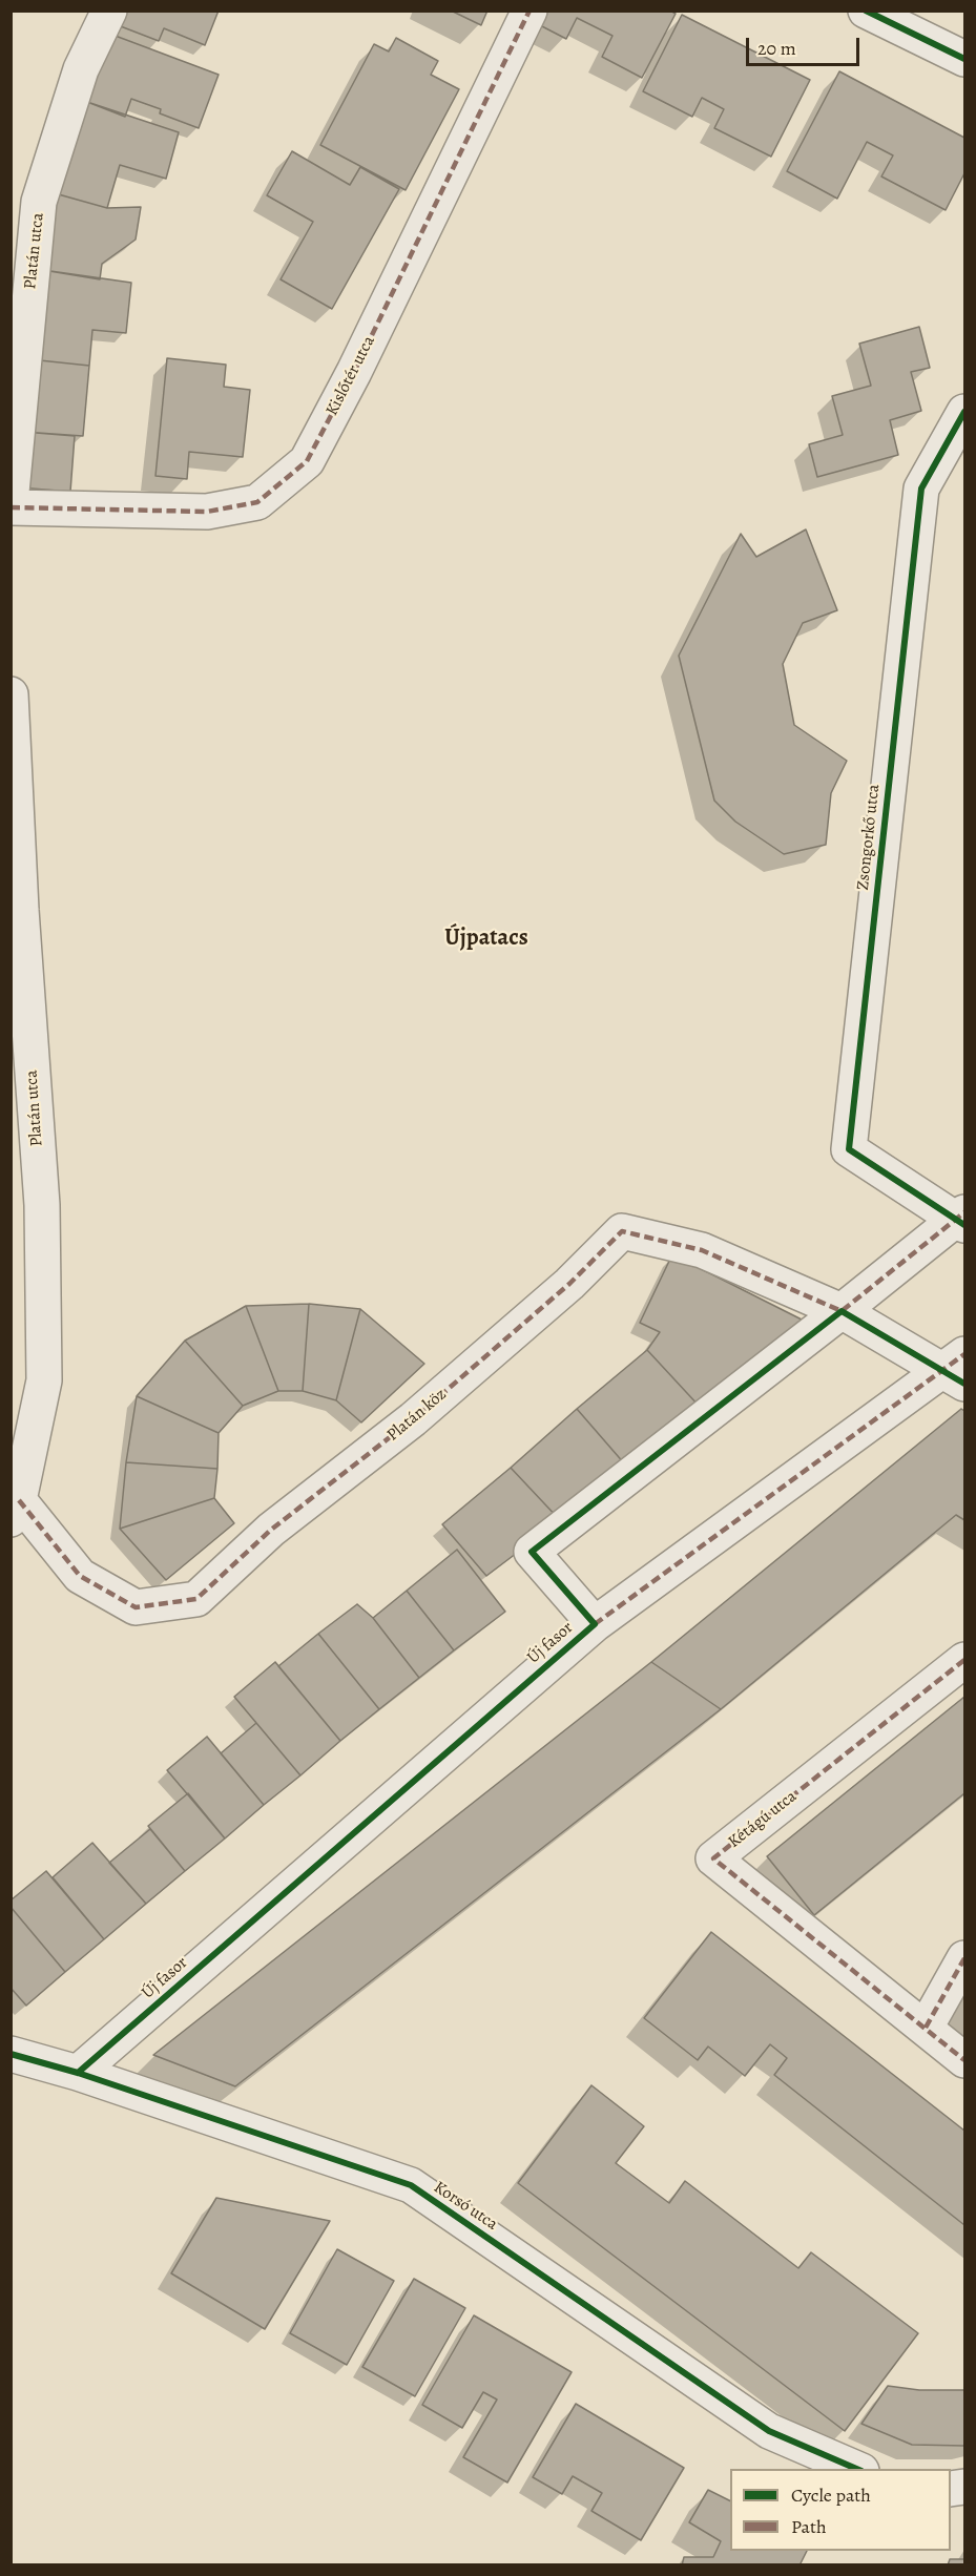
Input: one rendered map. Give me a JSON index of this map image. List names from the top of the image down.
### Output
{
  "streets": {
    "street": [
      "Platán utca",
      "Kislőtér utca",
      "Zsongorkő utca",
      "Platán köz",
      "Új fasor",
      "Kétágú utca",
      "Korsó utca"
    ]
  },
  "crossings": [
    ["Platán utca", "Kislőtér utca"],
    ["Platán utca", "Platán köz"],
    ["Platán köz", "Új fasor"],
    ["Új fasor", "Korsó utca"]
  ],
  "districts": ["Újpatacs"],
  "legend": ["Cycle path", "Path"],
  "scale_bar": "20 m"
}
